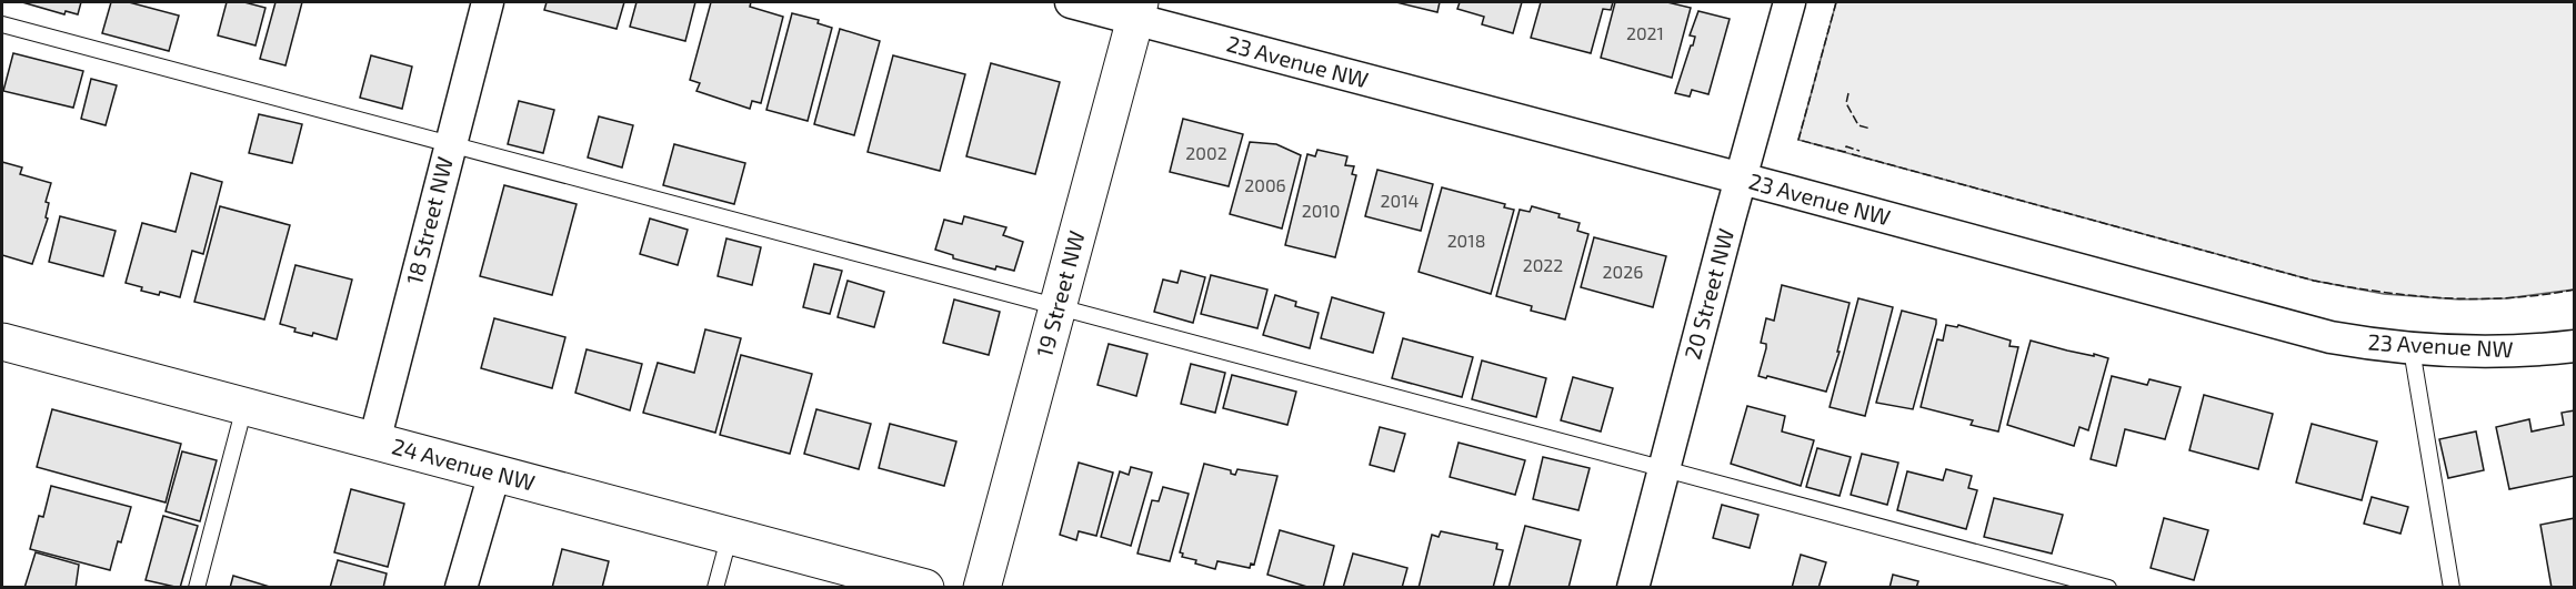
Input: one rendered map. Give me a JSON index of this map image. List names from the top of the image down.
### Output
{
  "streets": {
    "street": [
      "23 Avenue NW",
      "18 Street NW",
      "19 Street NW",
      "20 Street NW",
      "24 Avenue NW"
    ]
  },
  "crossings": [
    ["23 Avenue NW", "19 Street NW"],
    ["23 Avenue NW", "20 Street NW"],
    ["18 Street NW", "24 Avenue NW"]
  ],
  "house_numbers": [
    "2021",
    "2002",
    "2006",
    "2014",
    "2010",
    "2018",
    "2022",
    "2026"
  ]
}
